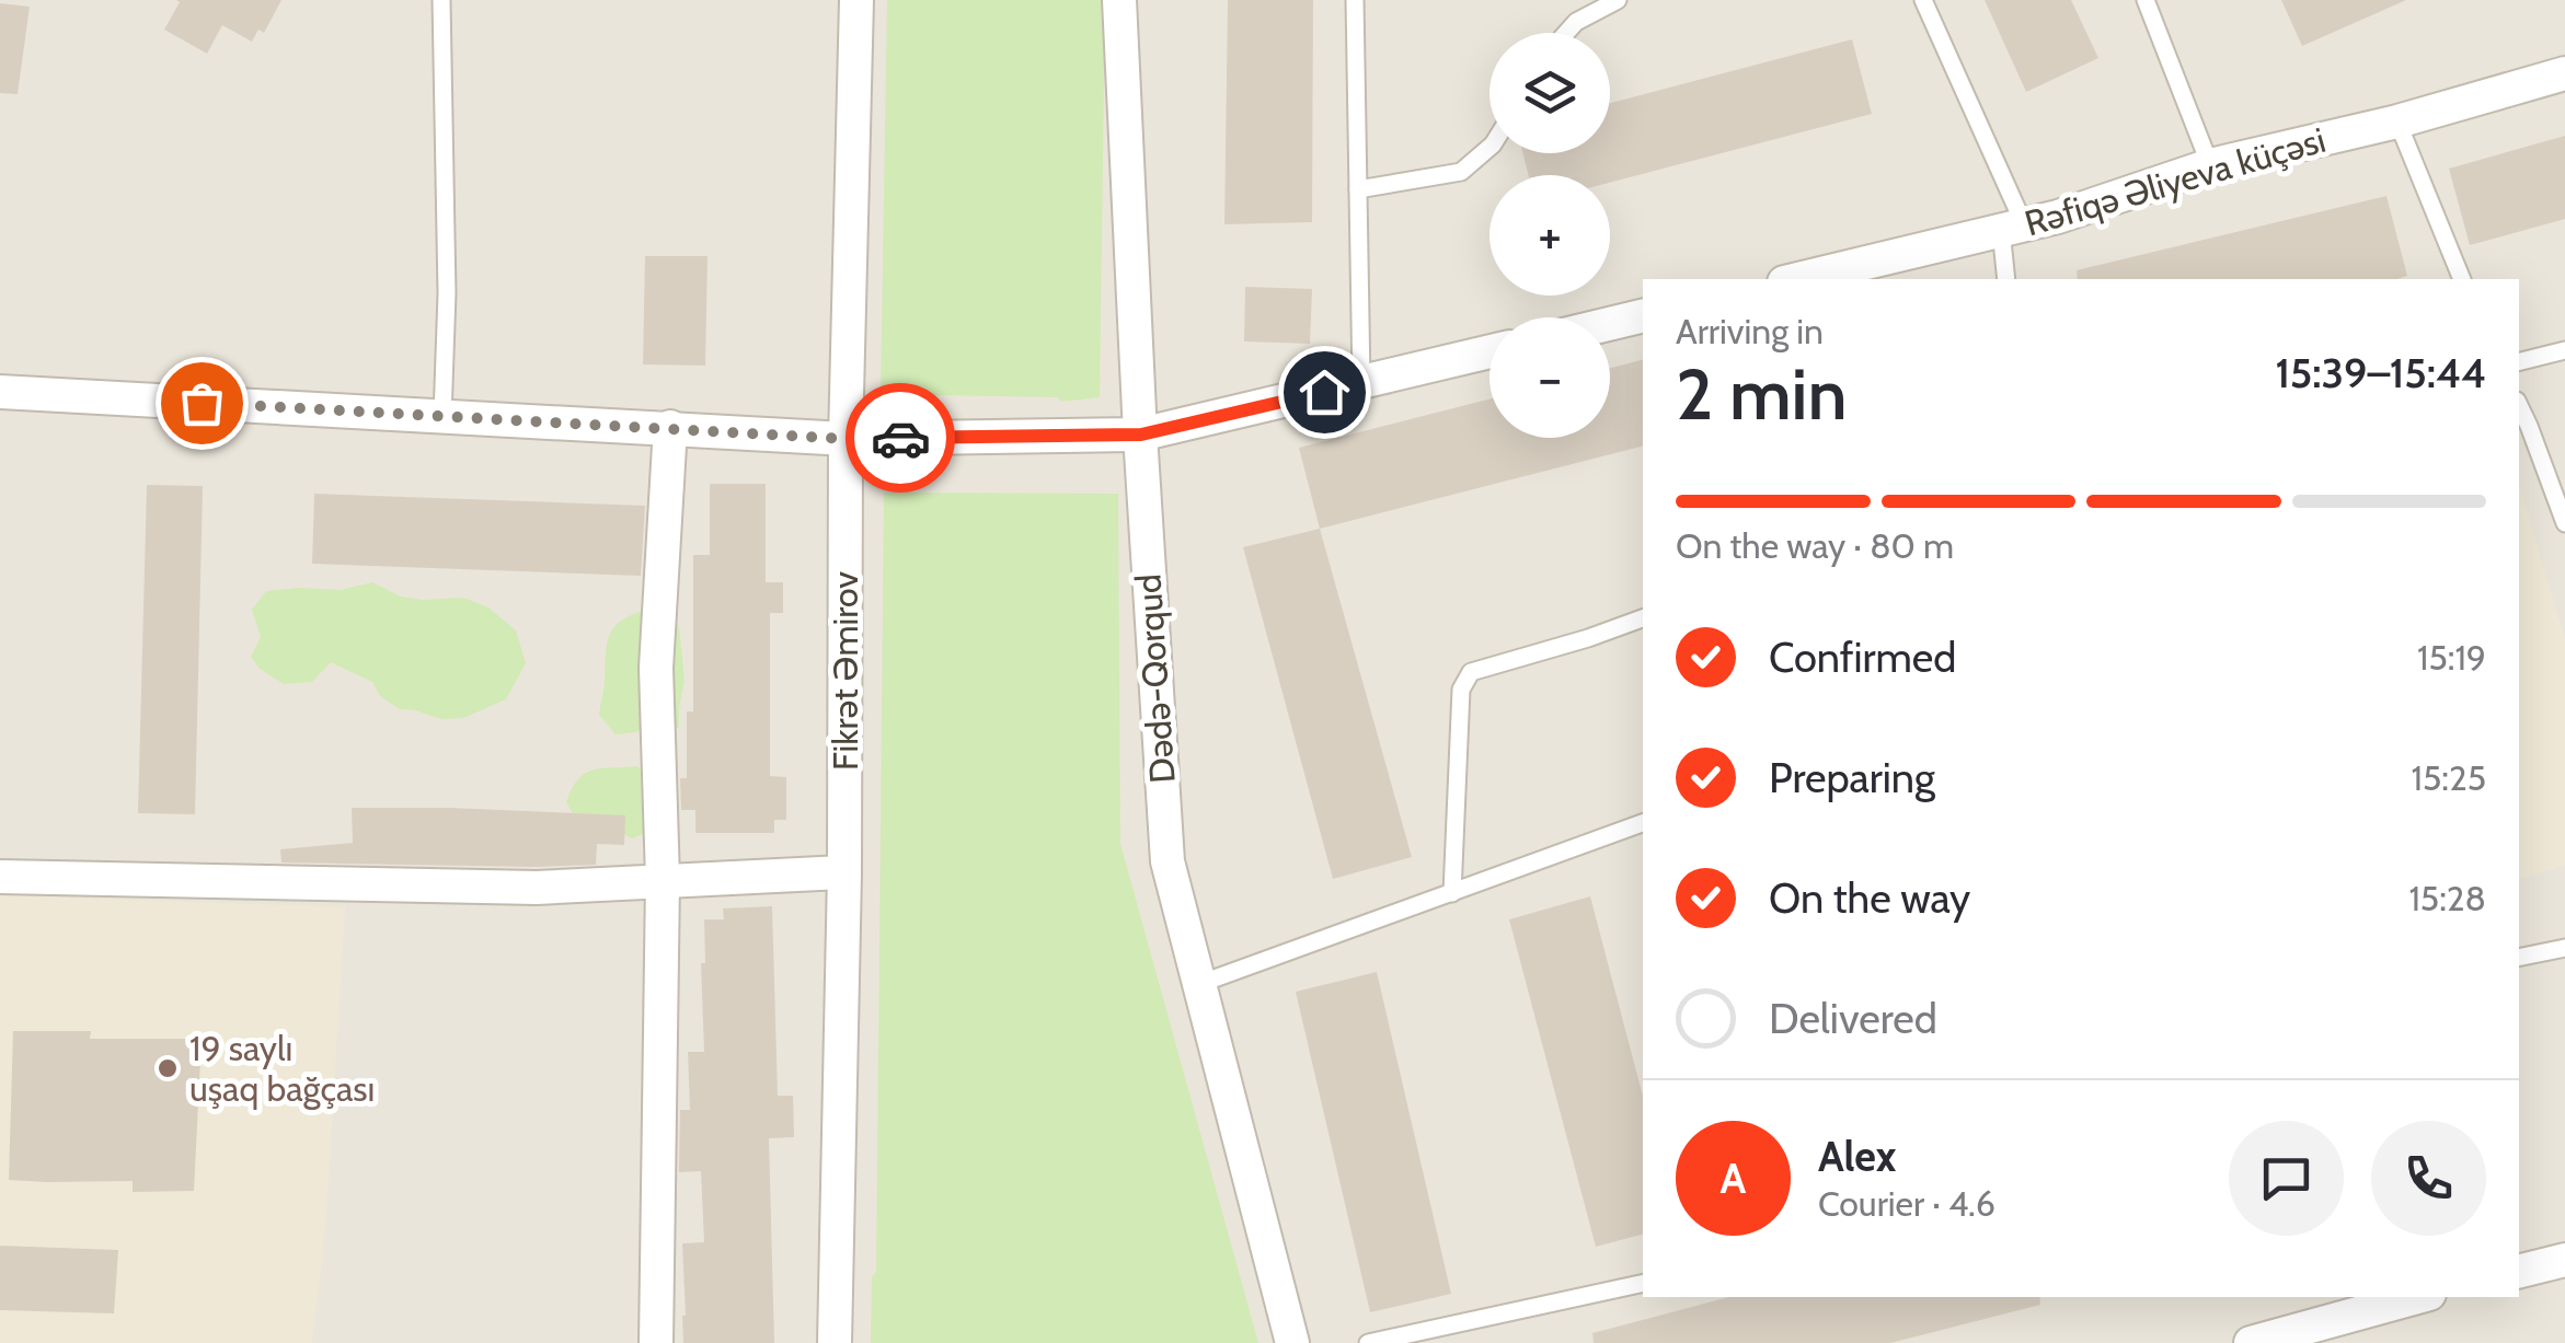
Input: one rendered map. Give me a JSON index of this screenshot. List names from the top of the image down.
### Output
{
  "streets": {
    "street": ["Rəfiqə Əliyeva küçəsi", "Fikrət Əmirov", "Dədə-Qorqud"]
  },
  "places": ["19 saylı uşaq bağçası"],
  "page": {
    "map_buttons": ["+", "−"],
    "heading": ["2 min", "Arriving in", "15:39–15:44"],
    "panel": ["Alex", "Courier · 4.6"],
    "bar": "On the way · 80 m",
    "list": [
      ["Confirmed", "15:19"],
      ["Preparing", "15:25"],
      ["On the way", "15:28"],
      "Delivered"
    ],
    "round": "A"
  }
}
